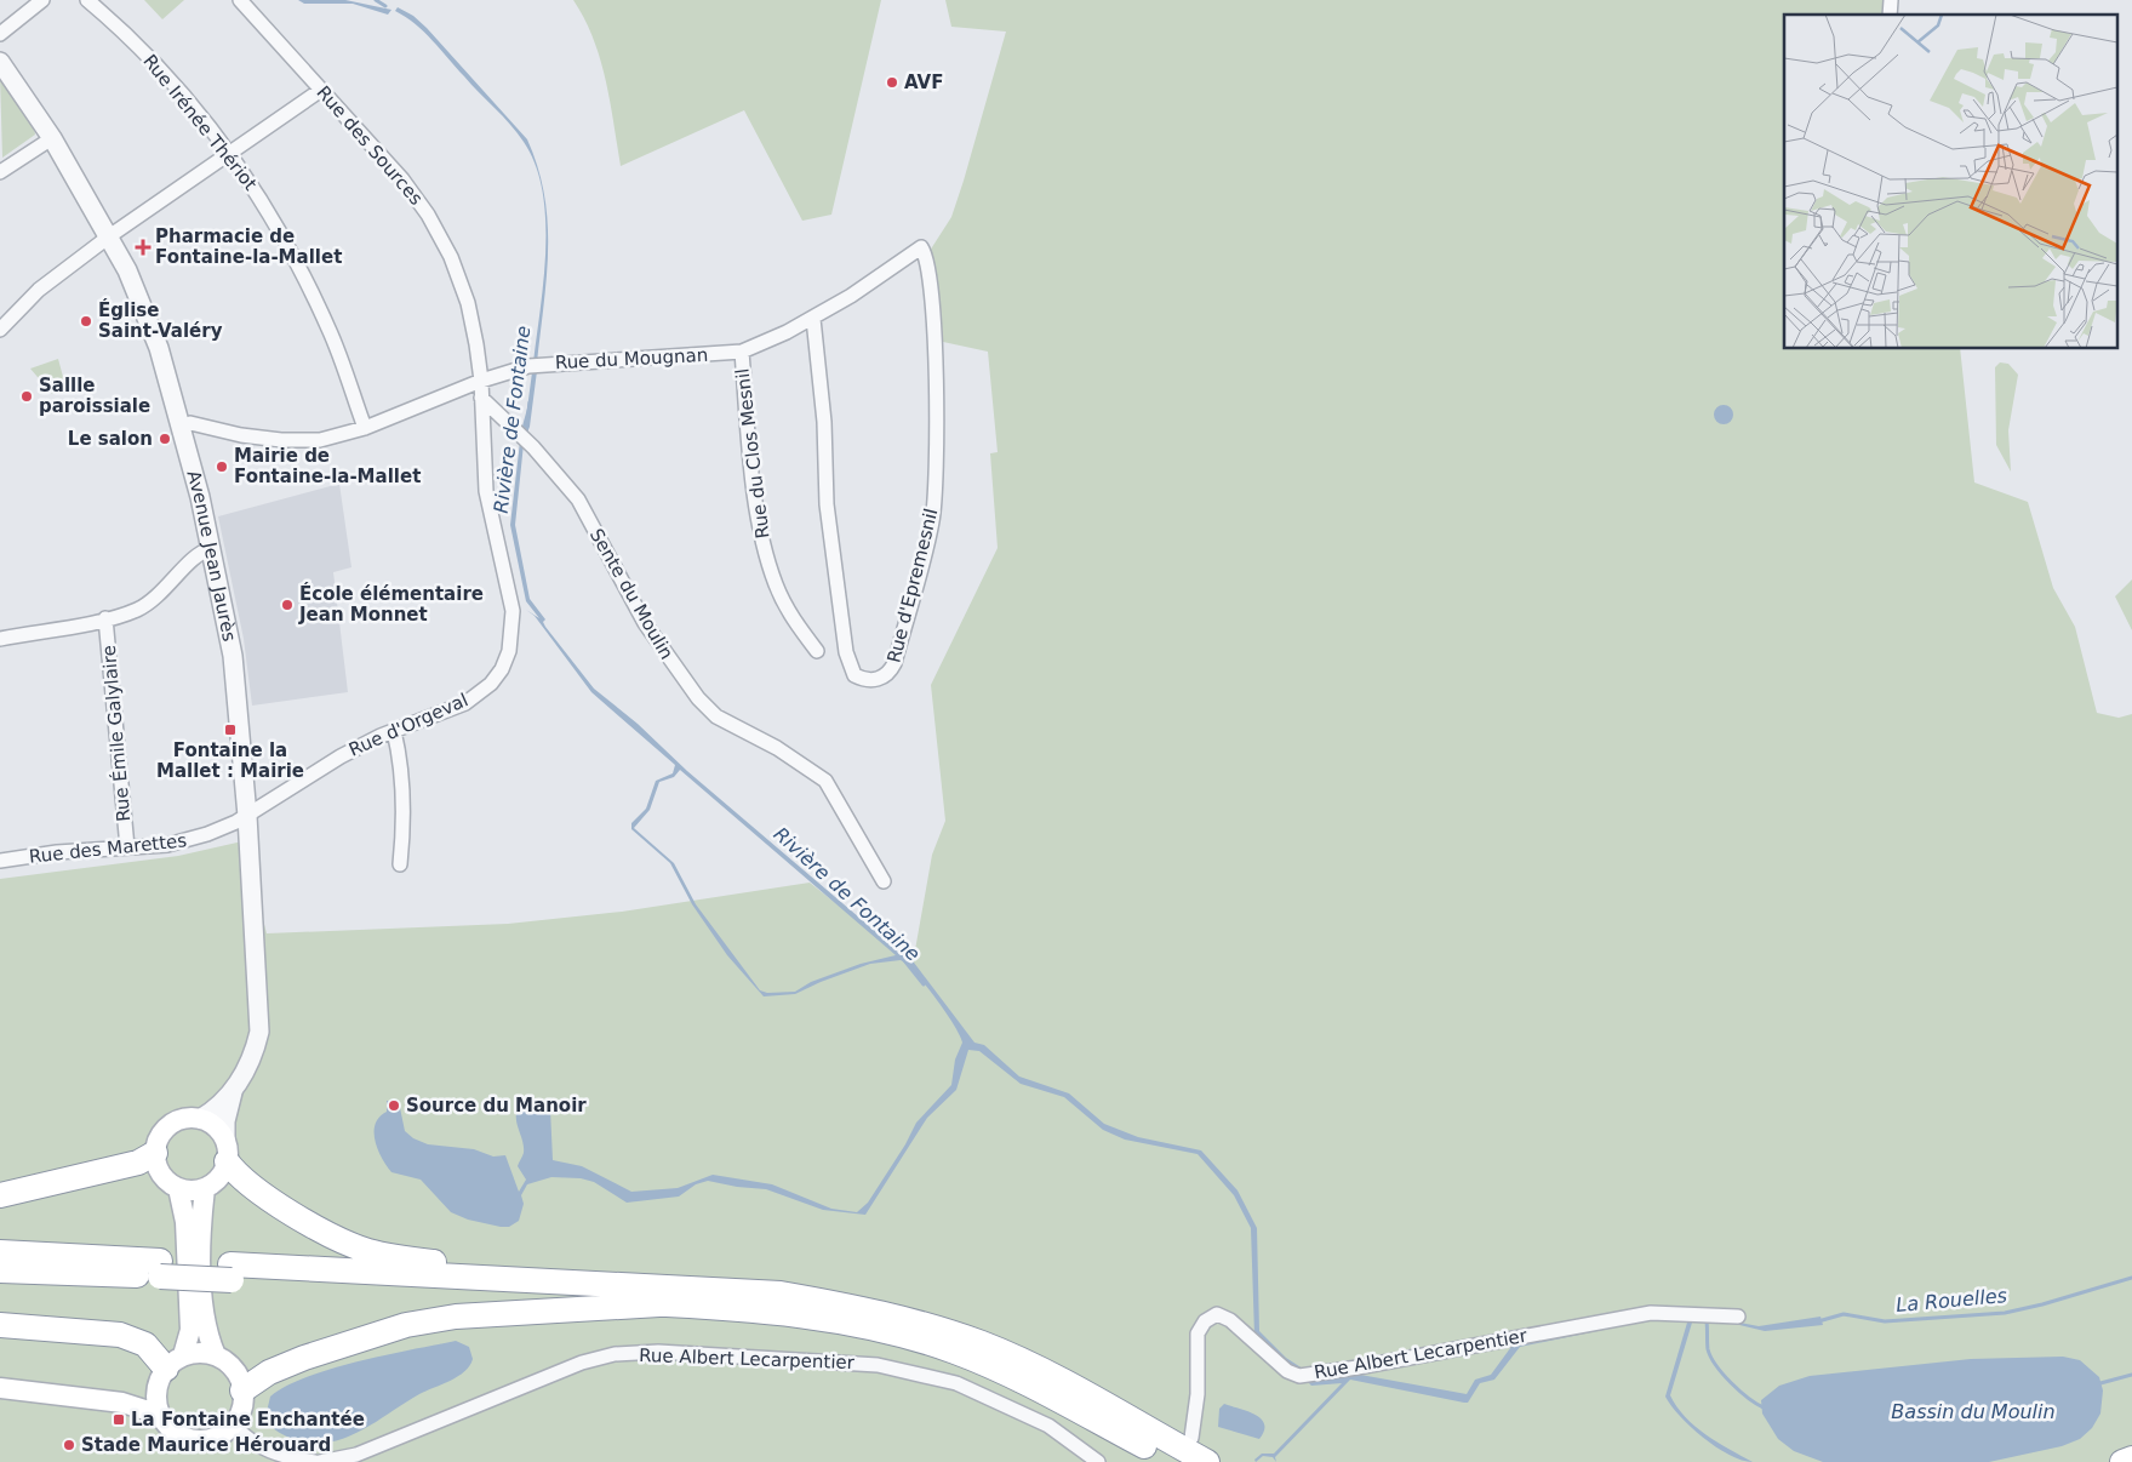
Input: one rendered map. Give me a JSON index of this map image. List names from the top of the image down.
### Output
{
  "streets": {
    "street": [
      "Rue Irénée Thériot",
      "Rue des Sources",
      "Rue du Mougnan",
      "Rue du Clos Mesnil",
      "Avenue Jean Jaurès",
      "Rue d'Epremesnil",
      "Sente du Moulin",
      "Rue d'Orgeval",
      "Rue Émile Galylaire",
      "Rue des Marettes",
      "Rue Albert Lecarpentier"
    ]
  },
  "crossings": [
    ["Rue Irénée Thériot", "Rue du Mougnan"],
    ["Rue des Sources", "Rue du Mougnan"],
    ["Rue des Sources", "Rue d'Orgeval"],
    ["Rue du Mougnan", "Rue du Clos Mesnil"],
    ["Rue du Mougnan", "Avenue Jean Jaurès"],
    ["Rue du Mougnan", "Rue d'Epremesnil"],
    ["Rue du Mougnan", "Rue d'Orgeval"],
    ["Avenue Jean Jaurès", "Rue d'Orgeval"],
    ["Avenue Jean Jaurès", "Rue des Marettes"],
    ["Sente du Moulin", "Rue d'Orgeval"],
    ["Rue d'Orgeval", "Rue des Marettes"],
    ["Rue Émile Galylaire", "Rue des Marettes"]
  ],
  "water": ["Rivière de Fontaine", "La Rouelles", "Bassin du Moulin"],
  "places": {
    "other": [
      "AVF",
      "Église Saint-Valéry",
      "Sallle paroissiale",
      "Le salon",
      "Mairie de Fontaine-la-Mallet",
      "École élémentaire Jean Monnet",
      "Source du Manoir",
      "Stade Maurice Hérouard"
    ],
    "health": ["Pharmacie de Fontaine-la-Mallet"],
    "transit": ["Fontaine la Mallet : Mairie", "La Fontaine Enchantée"]
  }
}
